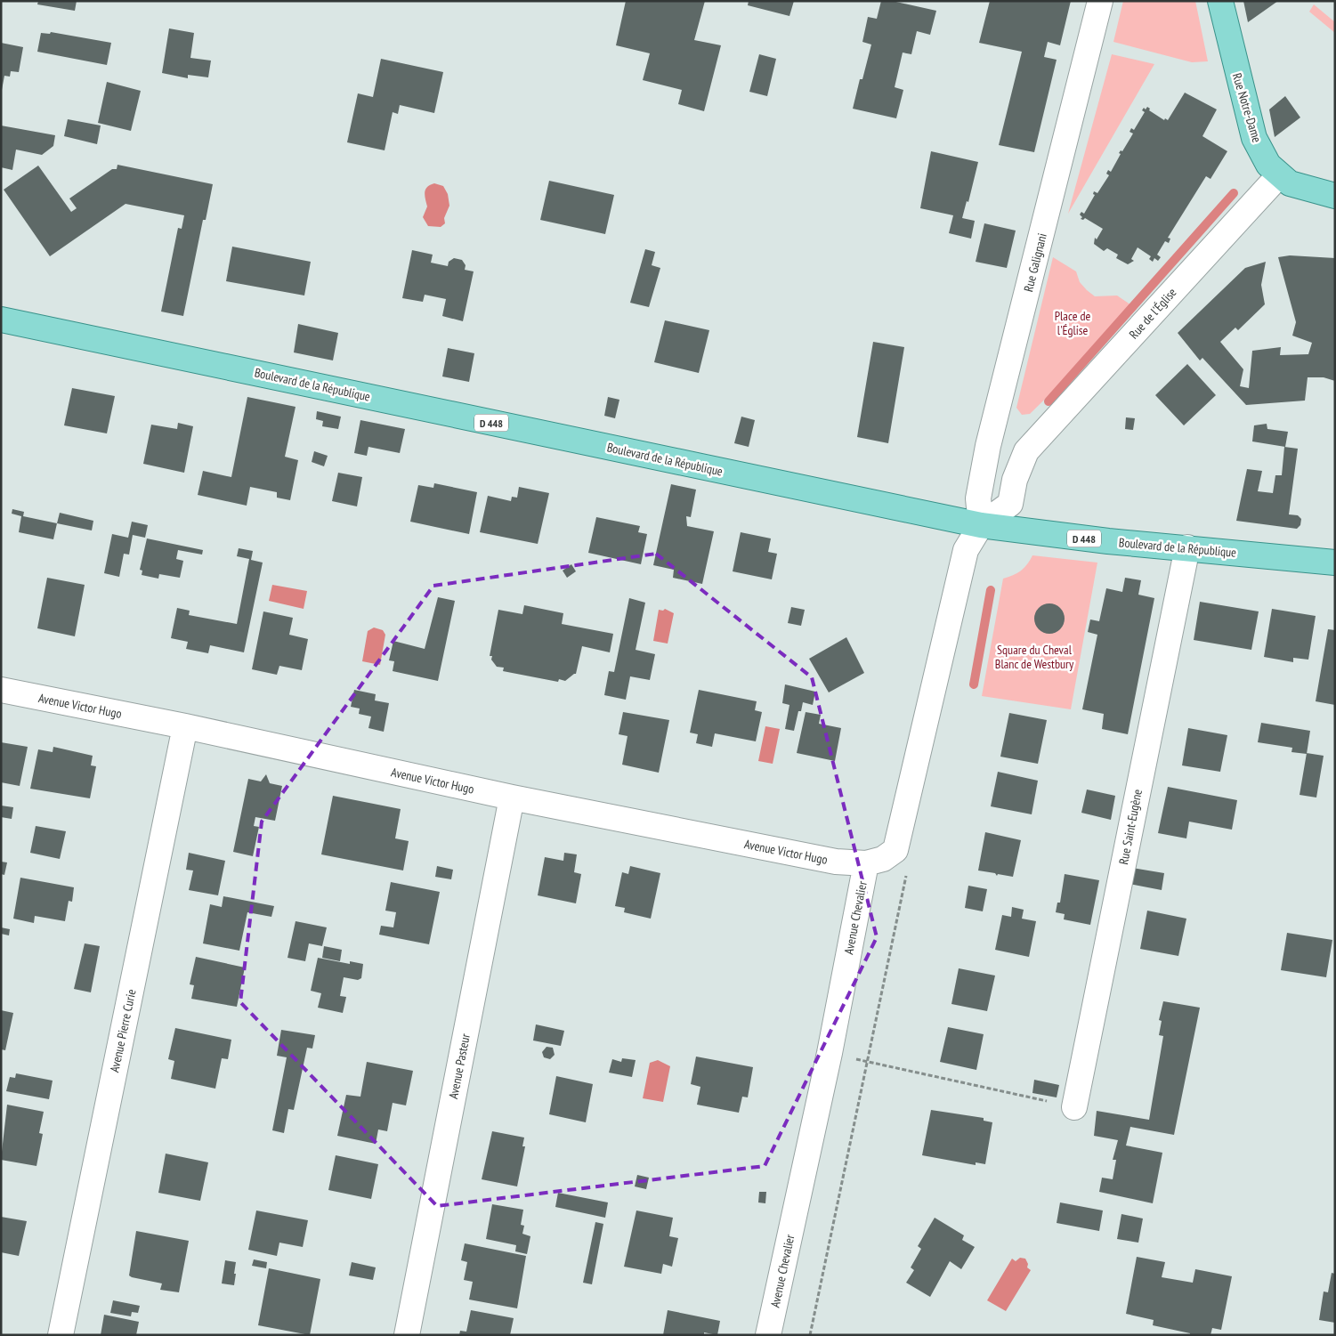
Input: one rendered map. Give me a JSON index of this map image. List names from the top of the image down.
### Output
{
  "streets": {
    "main road": ["Rue Notre-Dame", "Boulevard de la République", "D 448"],
    "street": [
      "Rue Galignani",
      "Rue de l'Église",
      "Avenue Victor Hugo",
      "Rue Saint-Eugène",
      "Avenue Chevalier",
      "Avenue Pierre Curie",
      "Avenue Pasteur"
    ]
  },
  "crossings": [
    ["Rue Notre-Dame", "Rue de l'Église"],
    ["Rue Galignani", "Rue de l'Église"],
    ["Rue Galignani", "Boulevard de la République"],
    ["Rue de l'Église", "Boulevard de la République"],
    ["Boulevard de la République", "Rue Saint-Eugène"],
    ["Avenue Victor Hugo", "Avenue Chevalier"],
    ["Avenue Victor Hugo", "Avenue Pierre Curie"],
    ["Avenue Victor Hugo", "Avenue Pasteur"]
  ],
  "parks": ["Place de l'Église", "Square du Cheval Blanc de Westbury"]
}
